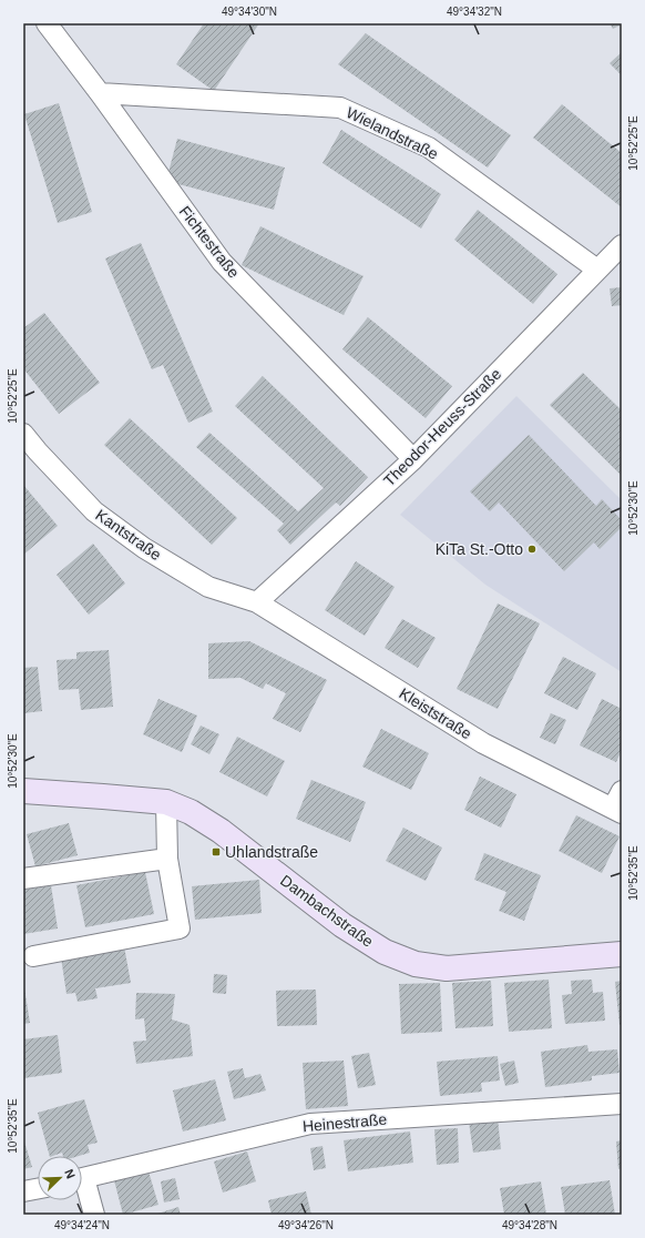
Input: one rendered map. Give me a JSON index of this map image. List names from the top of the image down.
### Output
{
  "streets": {
    "street": [
      "Wielandstraße",
      "Fichtestraße",
      "Theodor-Heuss-Straße",
      "Kantstraße",
      "Kleiststraße",
      "Dambachstraße",
      "Heinestraße"
    ]
  },
  "crossings": [
    ["Wielandstraße", "Fichtestraße"],
    ["Wielandstraße", "Theodor-Heuss-Straße"],
    ["Fichtestraße", "Theodor-Heuss-Straße"],
    ["Theodor-Heuss-Straße", "Kantstraße"],
    ["Theodor-Heuss-Straße", "Kleiststraße"],
    ["Kantstraße", "Kleiststraße"]
  ],
  "places": {
    "other": ["KiTa St.-Otto"],
    "transit": ["Uhlandstraße"]
  },
  "north": "top right",
  "coordinates": [
    "49°34'30\"N",
    "49°34'32\"N",
    "10°52'25\"E",
    "10°52'30\"E",
    "10°52'35\"E",
    "49°34'24\"N",
    "49°34'26\"N",
    "49°34'28\"N"
  ]
}
